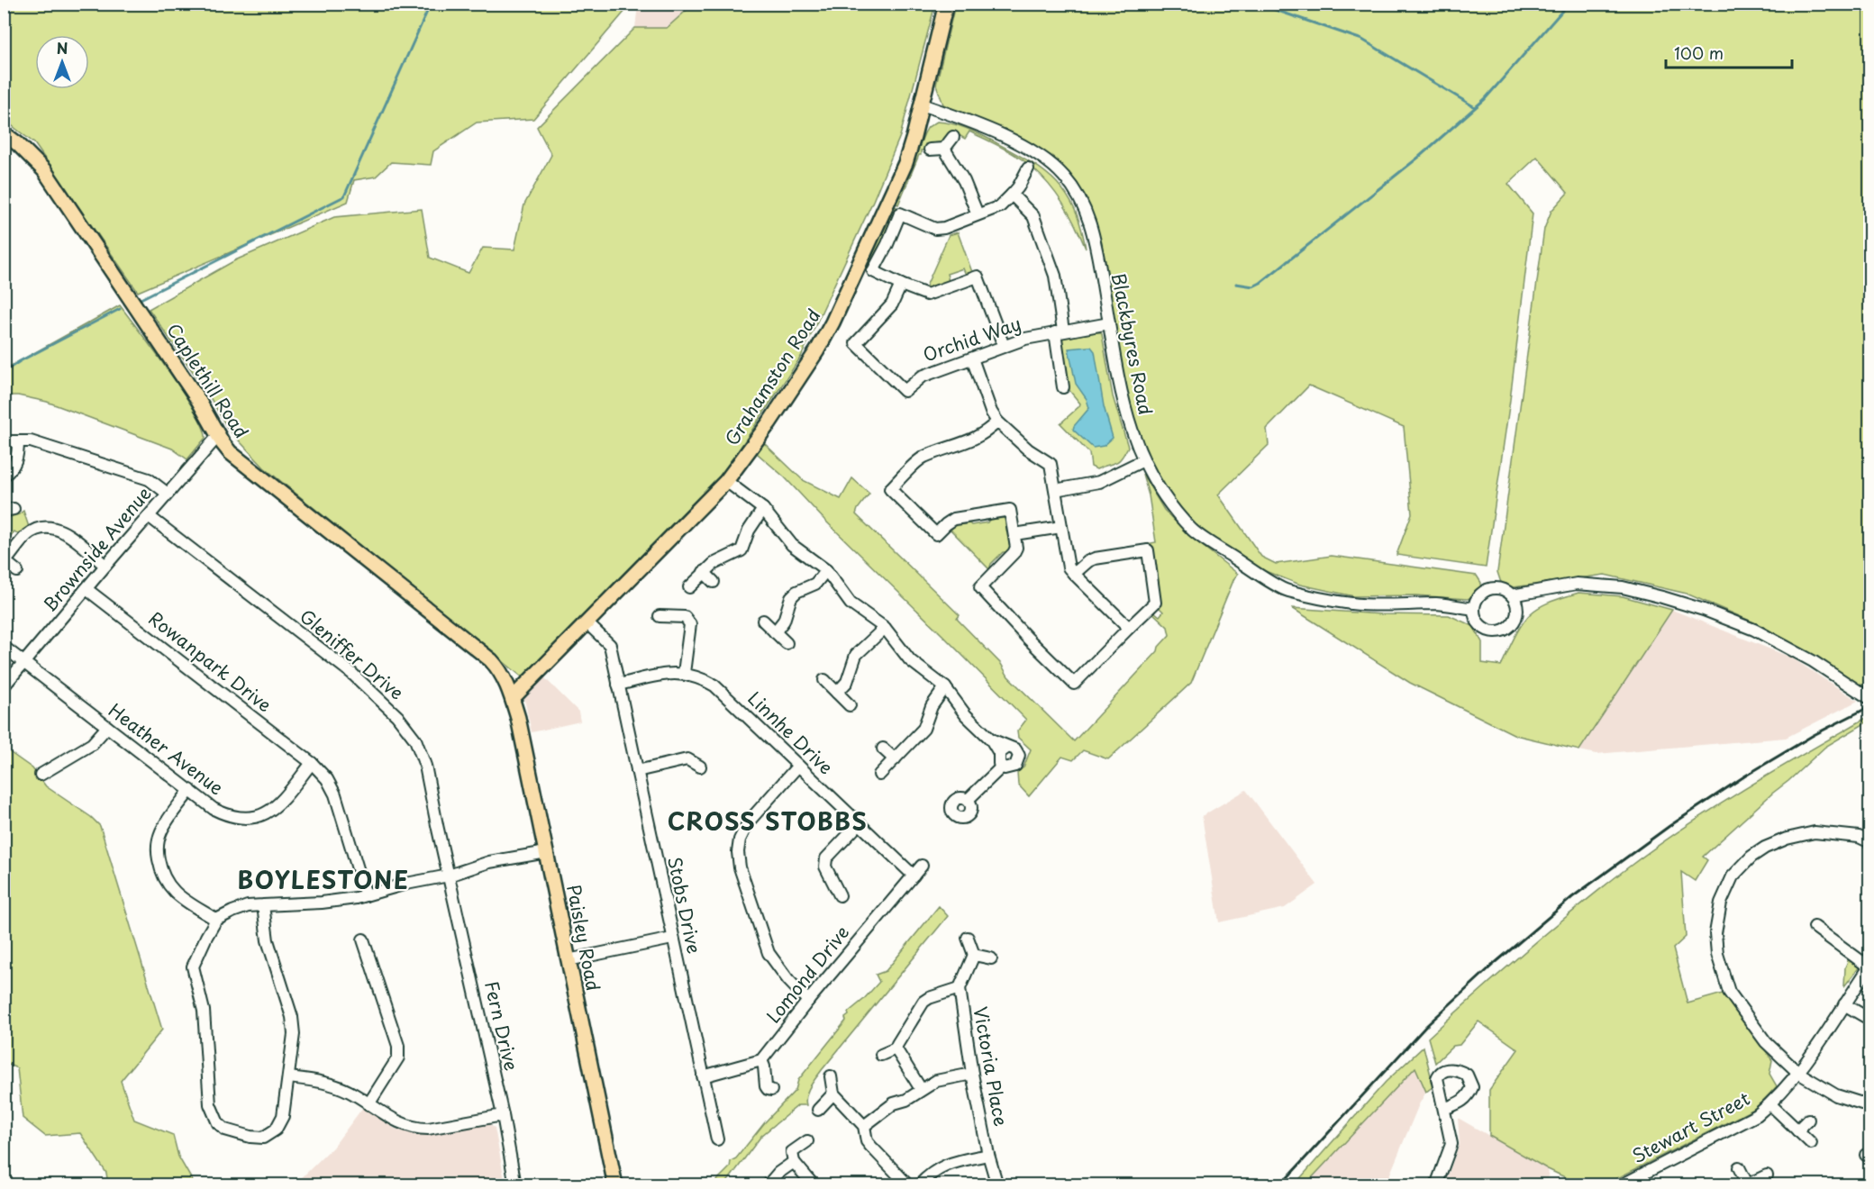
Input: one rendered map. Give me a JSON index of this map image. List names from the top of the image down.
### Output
{
  "streets": {
    "main road": ["Grahamston Road", "Caplethill Road", "Paisley Road"],
    "street": [
      "Orchid Way",
      "Blackbyres Road",
      "Brownside Avenue",
      "Gleniffer Drive",
      "Rowanpark Drive",
      "Linnhe Drive",
      "Heather Avenue",
      "Stobs Drive",
      "Lomond Drive",
      "Fern Drive",
      "Victoria Place",
      "Stewart Street"
    ]
  },
  "crossings": [
    ["Orchid Way", "Blackbyres Road"],
    ["Blackbyres Road", "Grahamston Road"],
    ["Grahamston Road", "Caplethill Road"],
    ["Grahamston Road", "Stobs Drive"],
    ["Grahamston Road", "Paisley Road"],
    ["Caplethill Road", "Brownside Avenue"],
    ["Caplethill Road", "Paisley Road"],
    ["Brownside Avenue", "Gleniffer Drive"],
    ["Brownside Avenue", "Rowanpark Drive"],
    ["Brownside Avenue", "Heather Avenue"],
    ["Gleniffer Drive", "Fern Drive"],
    ["Rowanpark Drive", "Heather Avenue"],
    ["Linnhe Drive", "Stobs Drive"],
    ["Linnhe Drive", "Lomond Drive"]
  ],
  "districts": ["CROSS STOBBS", "BOYLESTONE"],
  "scale_bar": "100 m",
  "north": "top"
}
